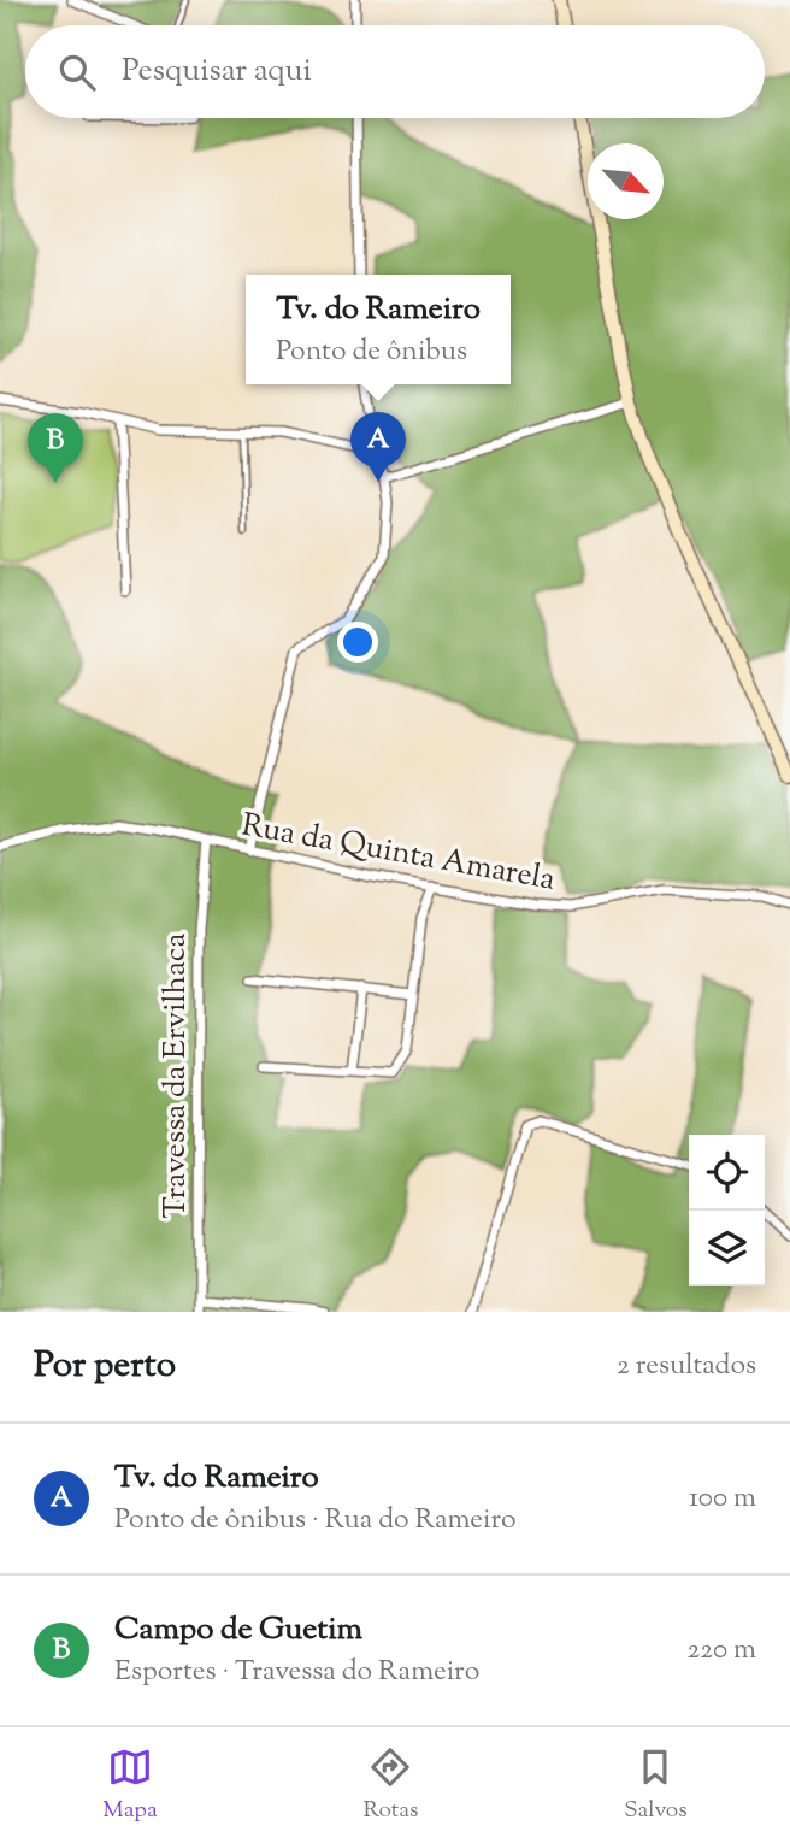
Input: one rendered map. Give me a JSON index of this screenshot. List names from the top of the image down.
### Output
{
  "streets": {
    "street": ["Rua da Quinta Amarela", "Travessa da Ervilhaca"]
  },
  "crossings": [
    ["Rua da Quinta Amarela", "Travessa da Ervilhaca"]
  ],
  "north": "bottom right",
  "page": {
    "search": "Pesquisar aqui",
    "popup": ["Tv. do Rameiro", "Ponto de ônibus"],
    "pins": ["A", "B"],
    "heading": ["Por perto", "2 resultados"],
    "list": [
      {
        "mark": "A",
        "name": "Tv. do Rameiro",
        "note": "Ponto de ônibus · Rua do Rameiro",
        "value": "100 m"
      },
      {
        "mark": "B",
        "name": "Campo de Guetim",
        "note": "Esportes · Travessa do Rameiro",
        "value": "220 m"
      }
    ],
    "nav": ["Mapa", "Rotas", "Salvos"]
  }
}
